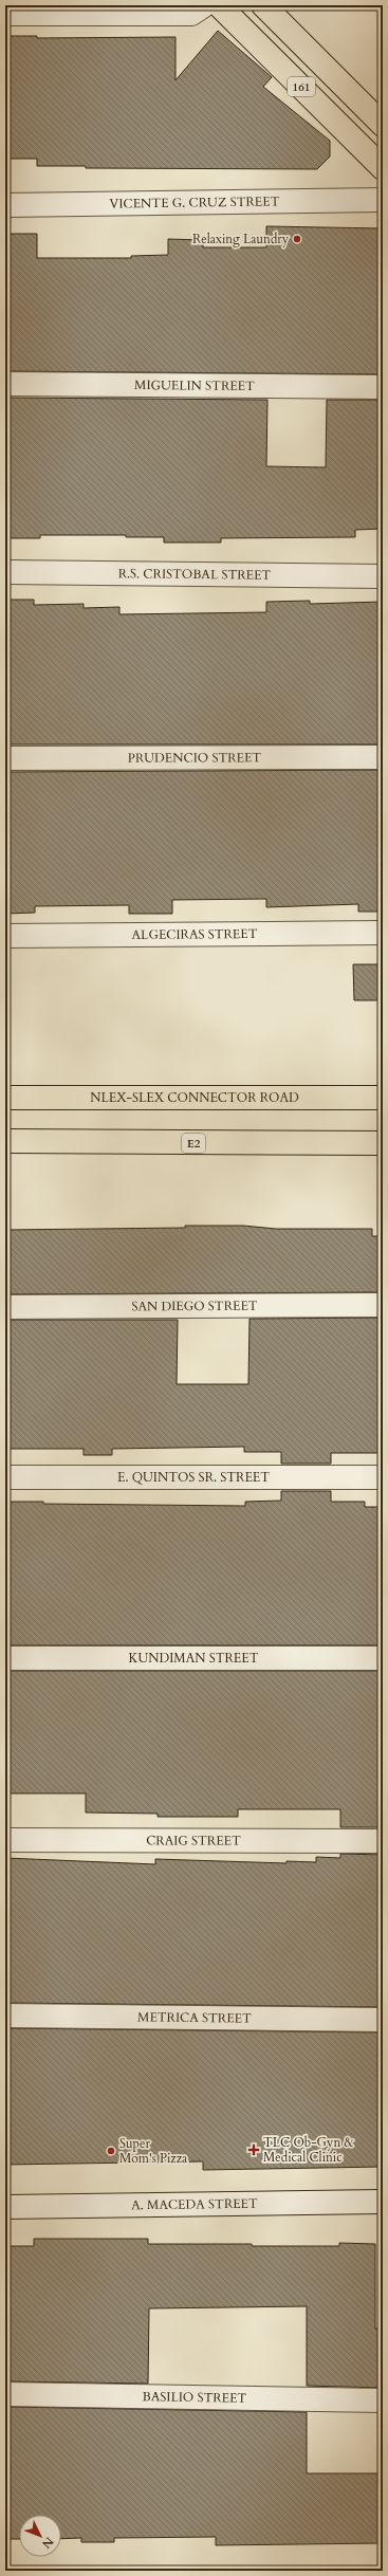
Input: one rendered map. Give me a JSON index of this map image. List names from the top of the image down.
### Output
{
  "streets": {
    "main road": ["161", "NLEX-SLEX CONNECTOR ROAD", "E2"],
    "street": [
      "VICENTE G. CRUZ STREET",
      "MIGUELIN STREET",
      "R.S. CRISTOBAL STREET",
      "PRUDENCIO STREET",
      "ALGECIRAS STREET",
      "SAN DIEGO STREET",
      "E. QUINTOS SR. STREET",
      "KUNDIMAN STREET",
      "CRAIG STREET",
      "METRICA STREET",
      "A. MACEDA STREET",
      "BASILIO STREET"
    ]
  },
  "places": {
    "other": ["Relaxing Laundry", "Super Mom's Pizza"],
    "health": ["TLC Ob-Gyn & Medical Clinic"]
  },
  "north": "bottom right"
}
